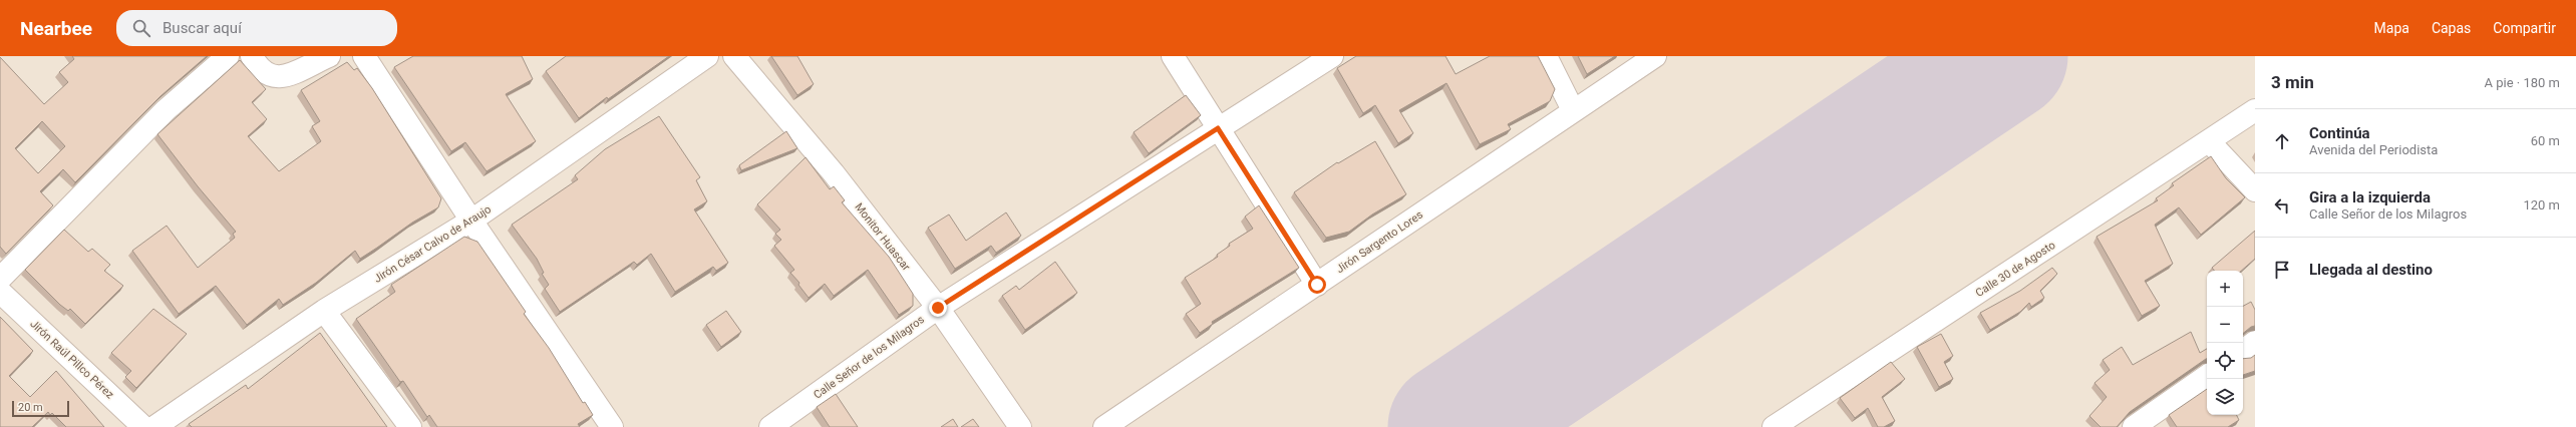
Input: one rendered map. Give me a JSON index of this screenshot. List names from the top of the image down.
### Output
{
  "streets": {
    "street": [
      "Monitor Huascar",
      "Jirón Sargento Lores",
      "Jirón César Calvo de Araujo",
      "Calle 30 de Agosto",
      "Calle Señor de los Milagros",
      "Jirón Raúl Pillco Pérez"
    ]
  },
  "crossings": [
    ["Monitor Huascar", "Calle Señor de los Milagros"]
  ],
  "scale_bar": "20 m",
  "page": {
    "header": "Nearbee",
    "search": "Buscar aquí",
    "nav": ["Mapa", "Capas", "Compartir"],
    "heading": ["3 min", "A pie · 180 m"],
    "list": [
      ["Continúa", "Avenida del Periodista", "60 m"],
      ["Gira a la izquierda", "Calle Señor de los Milagros", "120 m"],
      "Llegada al destino"
    ],
    "map_buttons": ["+", "−"],
    "scale": "20 m"
  }
}
